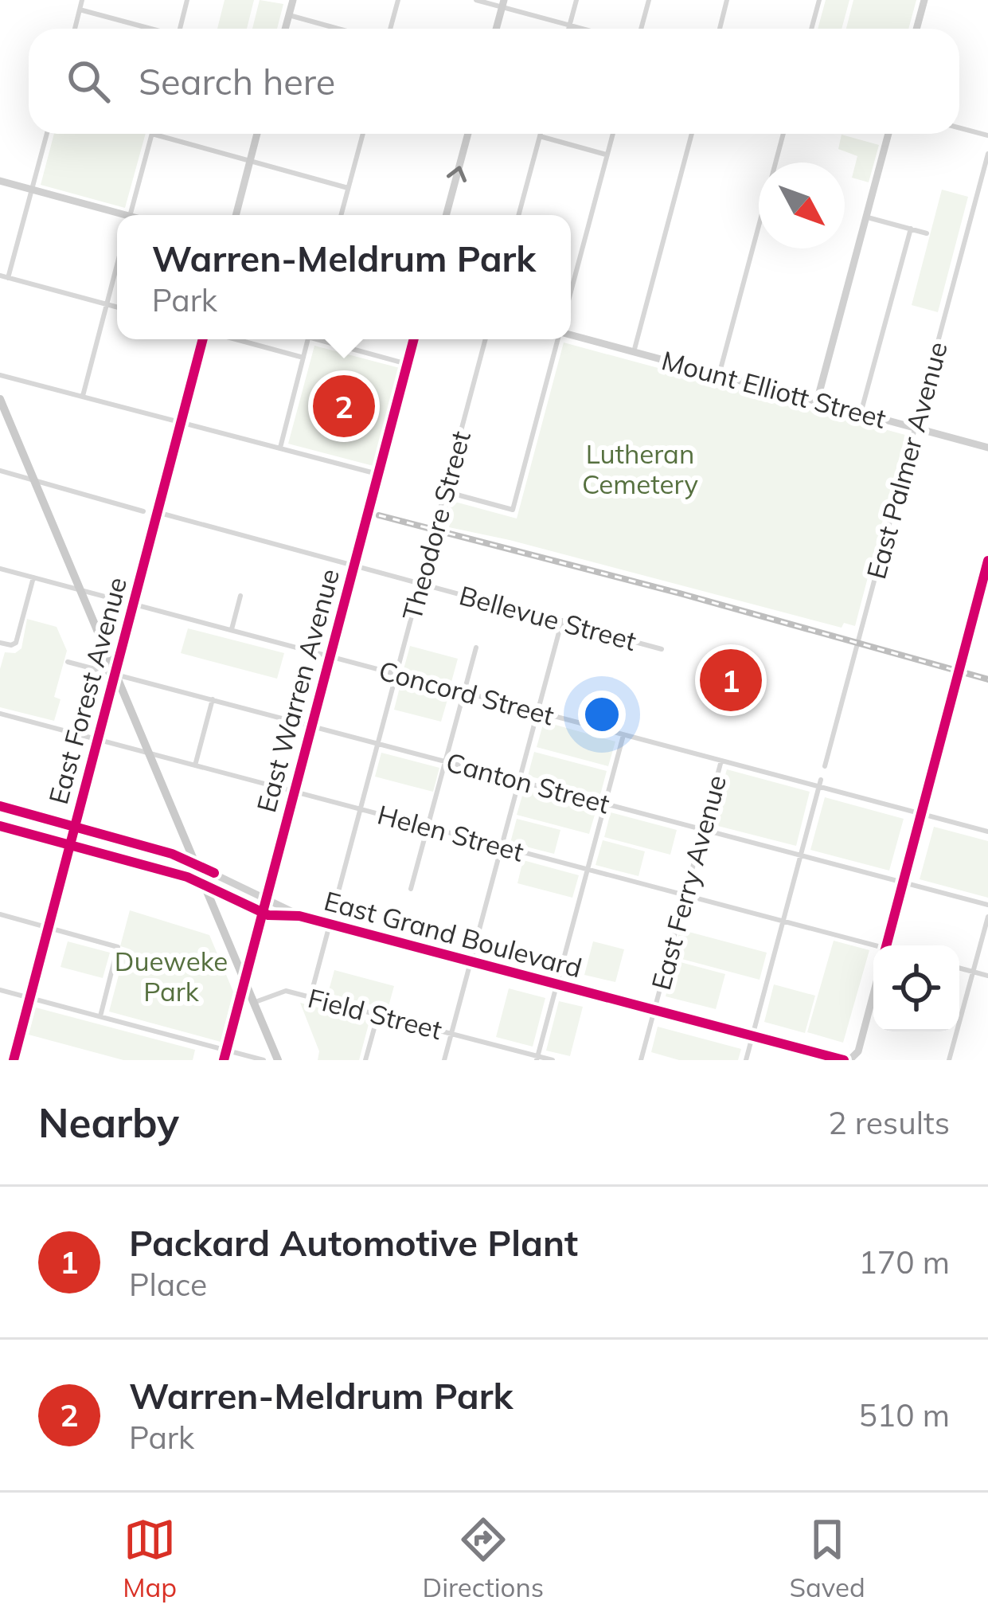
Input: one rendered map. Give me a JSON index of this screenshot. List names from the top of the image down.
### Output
{
  "streets": {
    "main road": [
      "Mount Elliott Street",
      "East Forest Avenue",
      "East Warren Avenue",
      "East Grand Boulevard"
    ],
    "street": [
      "East Palmer Avenue",
      "Theodore Street",
      "Bellevue Street",
      "Concord Street",
      "Canton Street",
      "Helen Street",
      "East Ferry Avenue",
      "Field Street"
    ]
  },
  "crossings": [
    ["Mount Elliott Street", "East Palmer Avenue"],
    ["Theodore Street", "Bellevue Street"],
    ["Theodore Street", "Concord Street"],
    ["Theodore Street", "Canton Street"],
    ["Theodore Street", "Helen Street"],
    ["Theodore Street", "East Grand Boulevard"],
    ["Theodore Street", "Field Street"],
    ["Bellevue Street", "East Forest Avenue"],
    ["Bellevue Street", "East Warren Avenue"],
    ["East Forest Avenue", "Concord Street"],
    ["East Forest Avenue", "Canton Street"],
    ["East Forest Avenue", "Helen Street"],
    ["East Forest Avenue", "East Grand Boulevard"],
    ["East Warren Avenue", "Concord Street"],
    ["East Warren Avenue", "Canton Street"],
    ["East Warren Avenue", "Helen Street"],
    ["East Warren Avenue", "East Grand Boulevard"],
    ["Concord Street", "East Ferry Avenue"],
    ["Canton Street", "East Ferry Avenue"],
    ["Helen Street", "East Ferry Avenue"],
    ["East Ferry Avenue", "East Grand Boulevard"]
  ],
  "parks": ["Lutheran Cemetery", "Dueweke Park"],
  "north": "bottom right",
  "page": {
    "search": "Search here",
    "popup": ["Warren-Meldrum Park", "Park"],
    "pins": ["2", "1"],
    "heading": ["Nearby", "2 results"],
    "list": [
      {
        "mark": "1",
        "name": "Packard Automotive Plant",
        "note": "Place",
        "value": "170 m"
      },
      {
        "mark": "2",
        "name": "Warren-Meldrum Park",
        "note": "Park",
        "value": "510 m"
      }
    ],
    "nav": ["Map", "Directions", "Saved"]
  }
}
